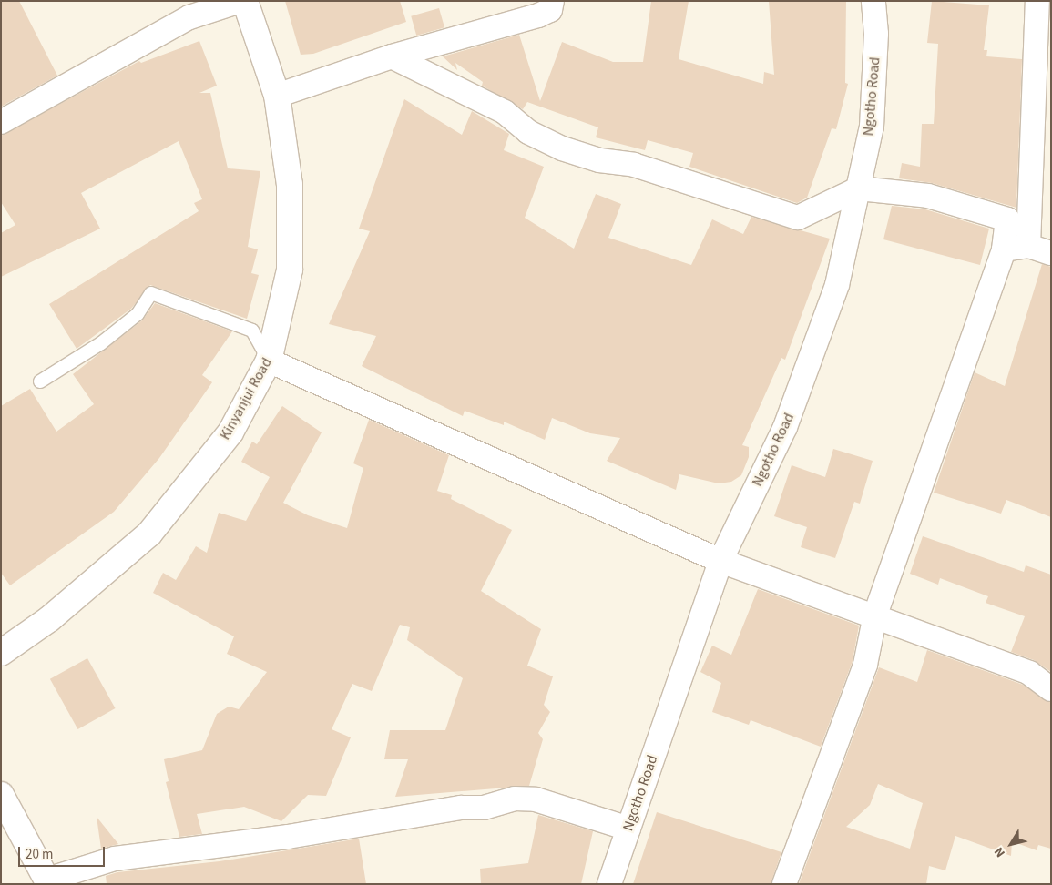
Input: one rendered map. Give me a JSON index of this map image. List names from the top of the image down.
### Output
{
  "streets": {
    "main road": ["Kinyanjui Road"],
    "street": ["Ngotho Road"]
  },
  "scale_bar": "20 m",
  "north": "bottom left"
}
